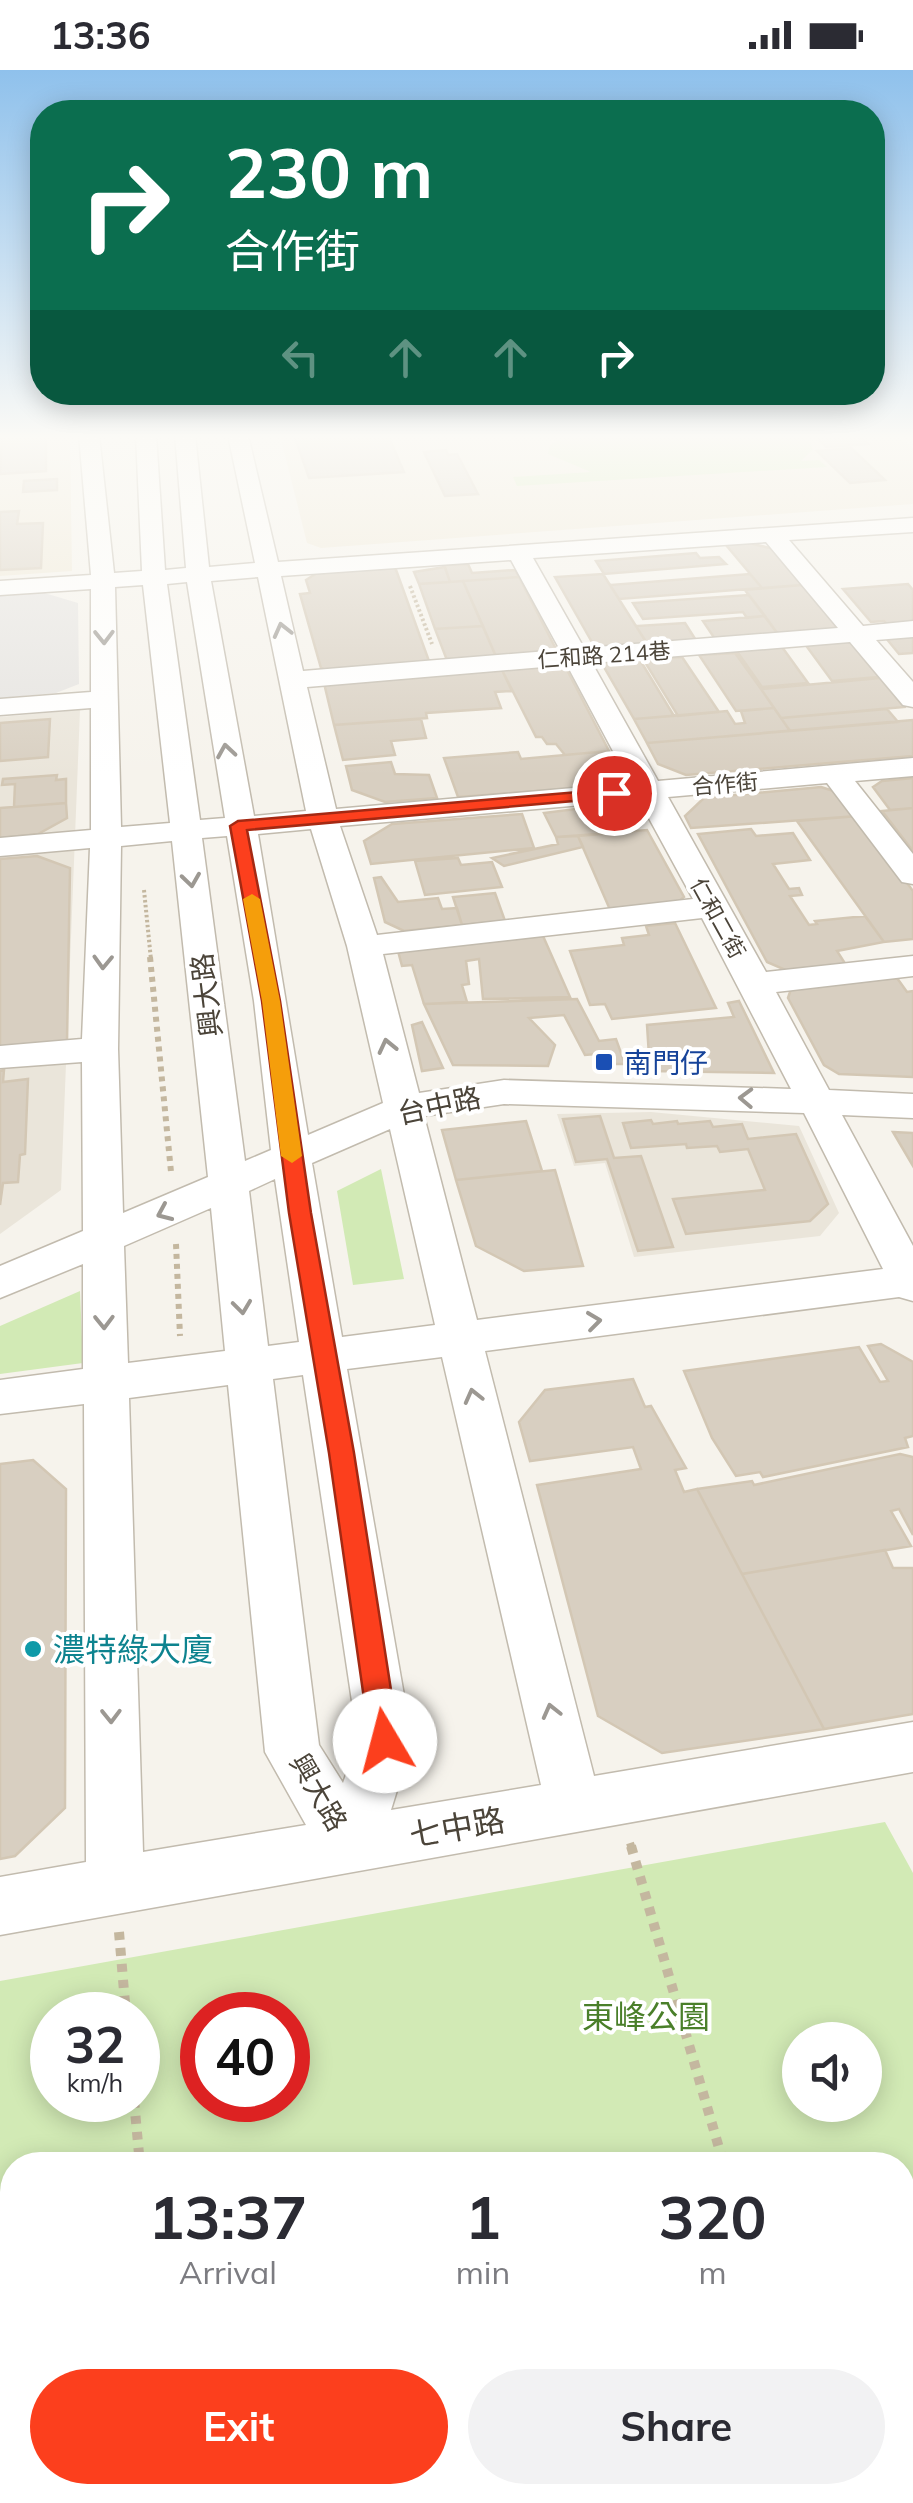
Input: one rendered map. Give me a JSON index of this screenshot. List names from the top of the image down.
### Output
{
  "streets": {
    "street": [
      "仁和路 214巷",
      "合作街",
      "仁和二街",
      "興大路",
      "台中路",
      "七中路"
    ]
  },
  "crossings": [
    ["仁和路 214巷", "仁和二街"],
    ["合作街", "仁和二街"],
    ["合作街", "興大路"],
    ["仁和二街", "台中路"],
    ["興大路", "台中路"],
    ["興大路", "七中路"]
  ],
  "parks": ["東峰公園"],
  "places": {
    "transit": ["南門仔"],
    "other": ["濃特綠大廈"]
  },
  "page": {
    "status": "13:36",
    "turn": ["230 m", "合作街"],
    "speed": "32 km/h",
    "limit": "40",
    "eta": [
      "13:37",
      "Arrival",
      "1",
      "min",
      "320",
      "m"
    ],
    "buttons": ["Exit", "Share"]
  }
}
